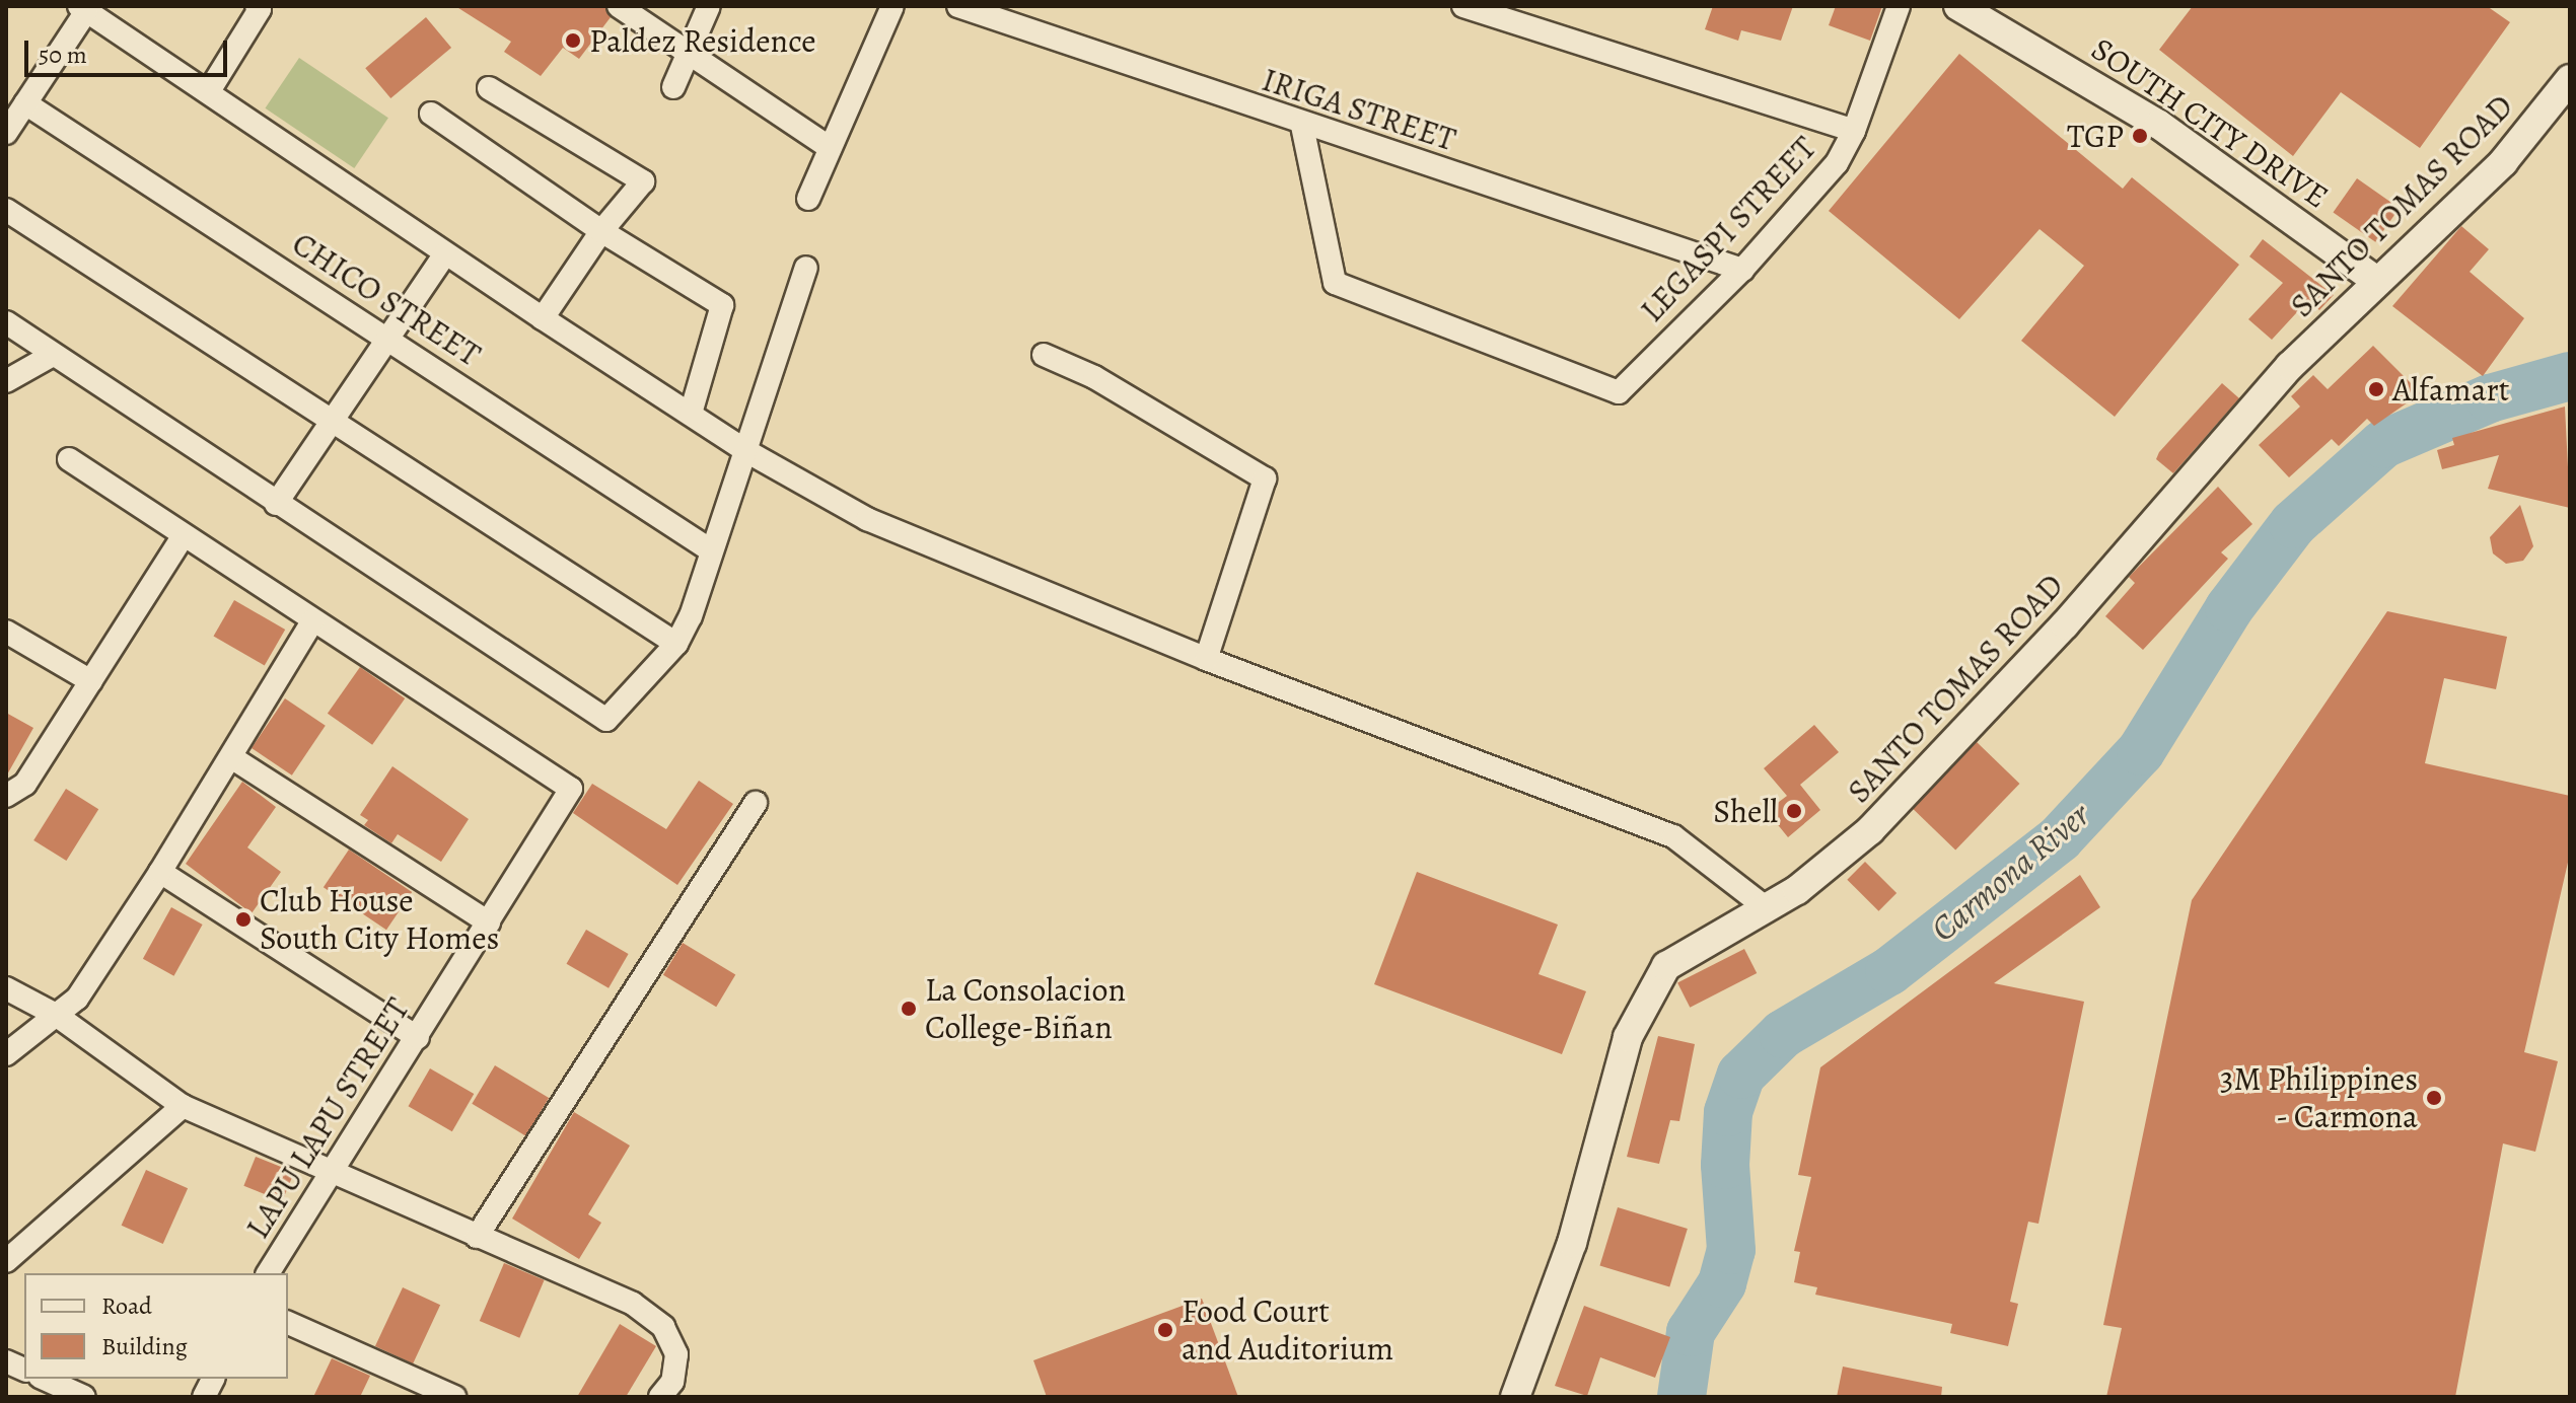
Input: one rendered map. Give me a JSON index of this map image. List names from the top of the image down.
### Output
{
  "streets": {
    "street": [
      "IRIGA STREET",
      "SOUTH CITY DRIVE",
      "SANTO TOMAS ROAD",
      "LEGASPI STREET",
      "CHICO STREET",
      "LAPU LAPU STREET"
    ]
  },
  "crossings": [
    ["IRIGA STREET", "LEGASPI STREET"],
    ["SOUTH CITY DRIVE", "SANTO TOMAS ROAD"]
  ],
  "water": ["Carmona River"],
  "places": [
    "Paldez Residence",
    "TGP",
    "Alfamart",
    "Shell",
    "Club House South City Homes",
    "La Consolacion College-Biñan",
    "3M Philippines - Carmona",
    "Food Court and Auditorium"
  ],
  "legend": ["Road", "Building"],
  "scale_bar": "50 m"
}
